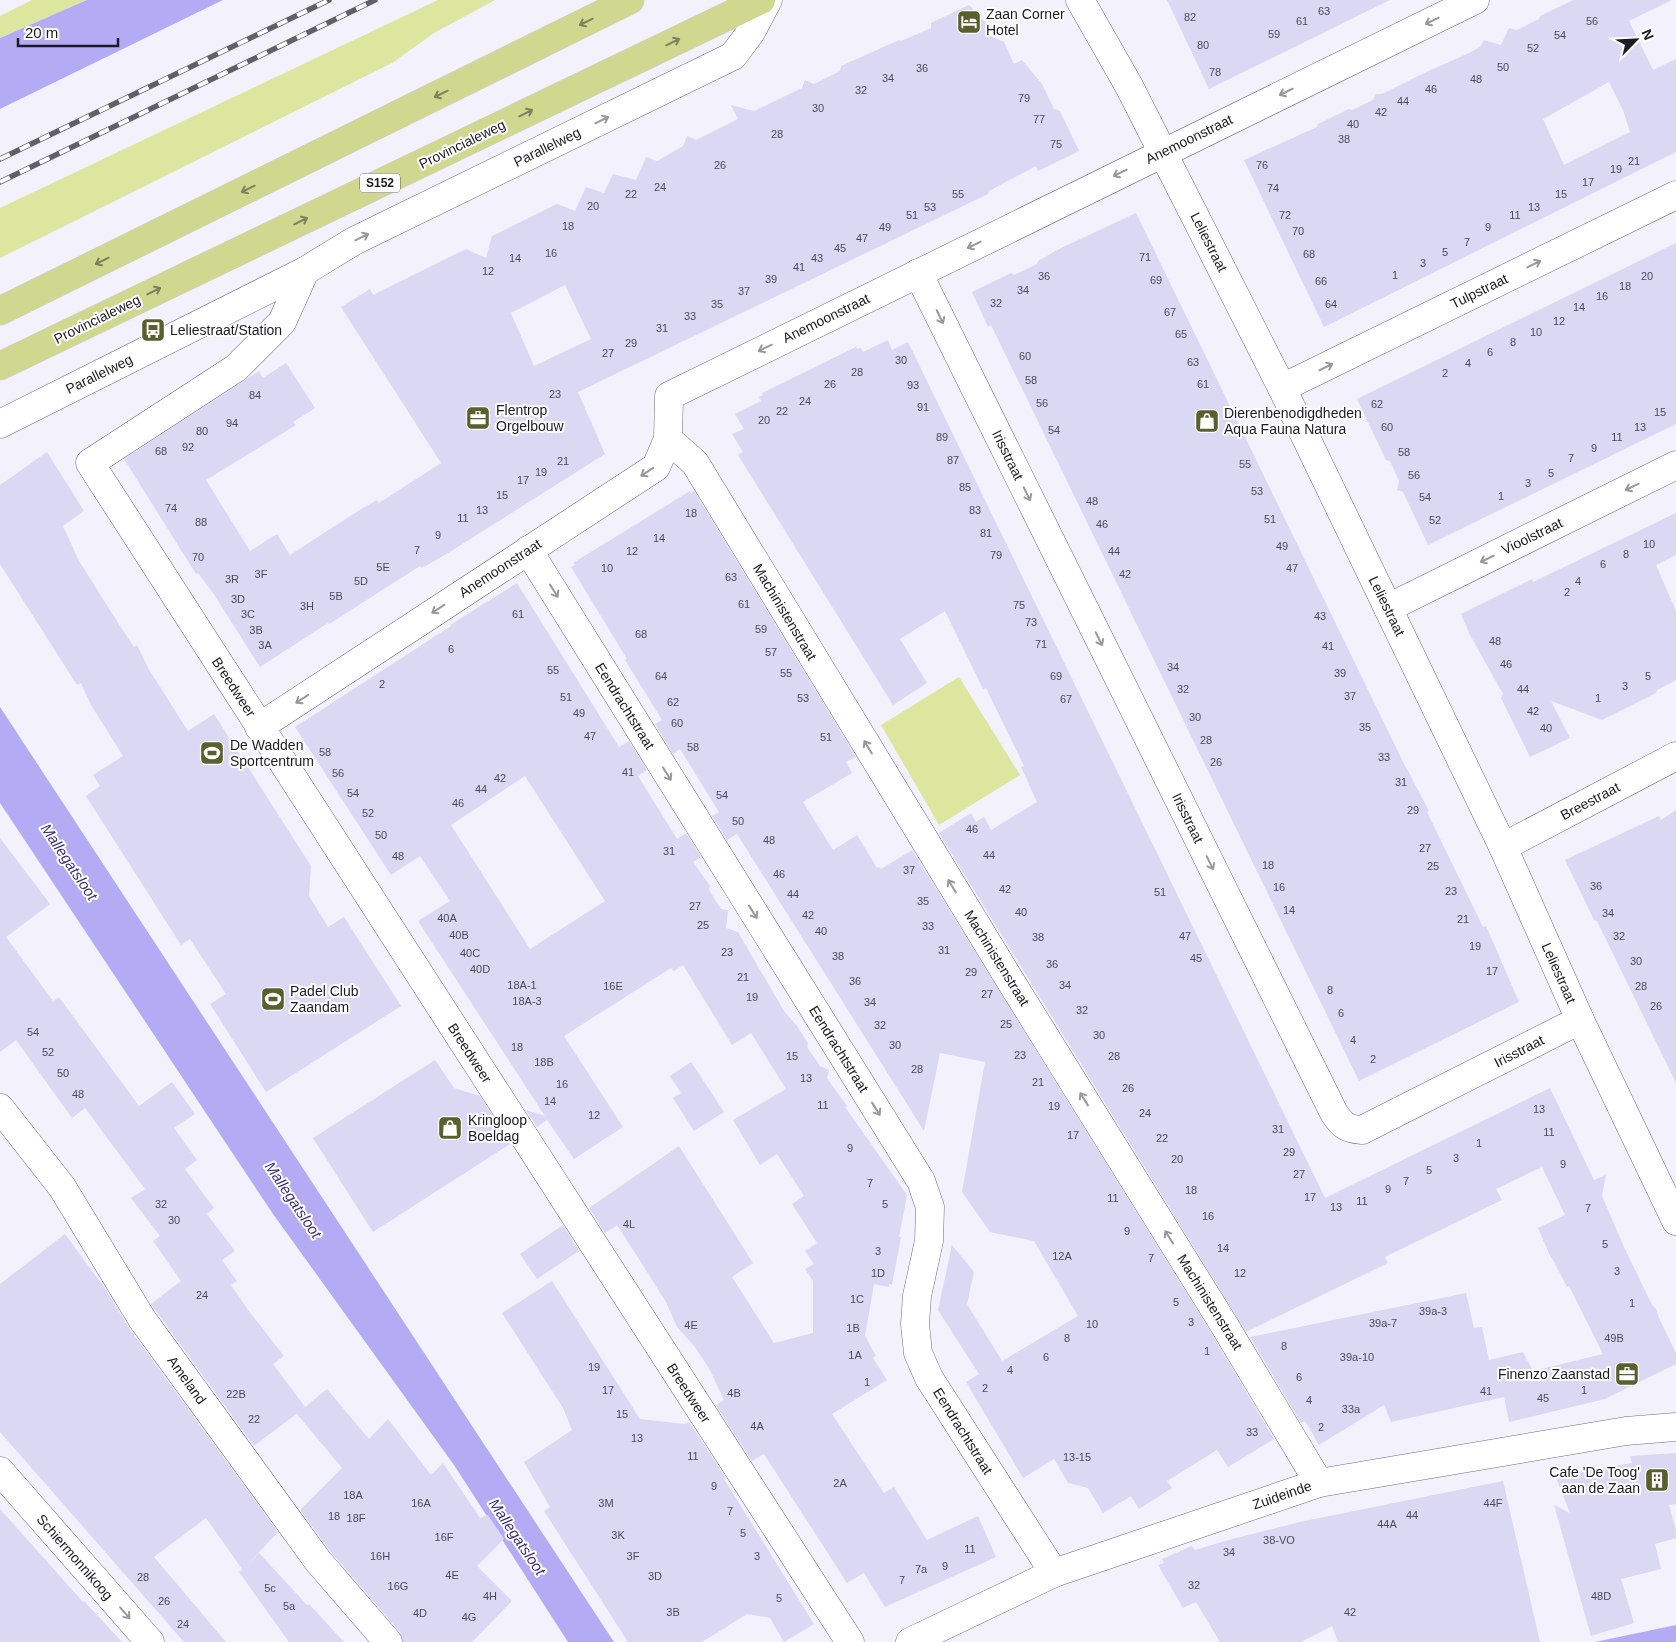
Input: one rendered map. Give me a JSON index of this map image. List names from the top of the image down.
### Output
{
  "streets": {
    "main road": ["Provincialeweg", "S152"],
    "street": [
      "Anemoonstraat",
      "Parallelweg",
      "Leliestraat",
      "Tulpstraat",
      "Irisstraat",
      "Vioolstraat",
      "Machinistenstraat",
      "Breedweer",
      "Eendrachtstraat",
      "Breestraat",
      "Ameland",
      "Zuideinde",
      "Schiermonnikoog"
    ]
  },
  "crossings": [
    ["Anemoonstraat", "Leliestraat"],
    ["Anemoonstraat", "Irisstraat"],
    ["Anemoonstraat", "Machinistenstraat"],
    ["Anemoonstraat", "Breedweer"],
    ["Anemoonstraat", "Eendrachtstraat"],
    ["Parallelweg", "Breedweer"],
    ["Leliestraat", "Tulpstraat"],
    ["Leliestraat", "Irisstraat"],
    ["Leliestraat", "Vioolstraat"],
    ["Leliestraat", "Breestraat"],
    ["Machinistenstraat", "Zuideinde"],
    ["Eendrachtstraat", "Zuideinde"]
  ],
  "one_way": [
    "Anemoonstraat",
    "Parallelweg",
    "Tulpstraat",
    "Irisstraat",
    "Vioolstraat",
    "Machinistenstraat",
    "Eendrachtstraat",
    "Schiermonnikoog"
  ],
  "water": ["Mallegatsloot"],
  "places": {
    "hotel": ["Zaan Corner Hotel"],
    "bus stop": ["Leliestraat/Station"],
    "office": ["Flentrop Orgelbouw", "Finenzo Zaanstad"],
    "shop": ["Dierenbenodigdheden Aqua Fauna Natura", "Kringloop Boeldag"],
    "sports": ["De Wadden Sportcentrum", "Padel Club Zaandam"],
    "building": ["Cafe 'De Toog' aan de Zaan"]
  },
  "house_numbers": [
    "63",
    "82",
    "61",
    "56",
    "59",
    "54",
    "80",
    "52",
    "50",
    "36",
    "78",
    "34",
    "48",
    "46",
    "32",
    "79",
    "44",
    "30",
    "42",
    "77",
    "40",
    "28",
    "38",
    "75",
    "21",
    "26",
    "76",
    "19",
    "17",
    "24",
    "74",
    "22",
    "55",
    "15",
    "20",
    "53",
    "13",
    "51",
    "72",
    "11",
    "18",
    "49",
    "9",
    "70",
    "47",
    "7",
    "45",
    "5",
    "16",
    "68",
    "71",
    "14",
    "43",
    "3",
    "41",
    "12",
    "1",
    "36",
    "20",
    "39",
    "69",
    "66",
    "18",
    "34",
    "37",
    "16",
    "32",
    "35",
    "64",
    "14",
    "67",
    "33",
    "12",
    "31",
    "10",
    "65",
    "8",
    "29",
    "6",
    "27",
    "60",
    "30",
    "63",
    "4",
    "28",
    "2",
    "58",
    "26",
    "61",
    "93",
    "23",
    "84",
    "24",
    "56",
    "62",
    "91",
    "22",
    "15",
    "20",
    "94",
    "60",
    "13",
    "54",
    "80",
    "89",
    "11",
    "92",
    "9",
    "68",
    "58",
    "7",
    "87",
    "21",
    "55",
    "19",
    "5",
    "56",
    "17",
    "3",
    "85",
    "53",
    "15",
    "1",
    "54",
    "48",
    "74",
    "13",
    "83",
    "18",
    "11",
    "51",
    "52",
    "88",
    "46",
    "81",
    "9",
    "14",
    "10",
    "49",
    "7",
    "12",
    "44",
    "8",
    "79",
    "70",
    "6",
    "5E",
    "10",
    "47",
    "3F",
    "42",
    "63",
    "3R",
    "5D",
    "4",
    "2",
    "5B",
    "3D",
    "61",
    "75",
    "3H",
    "3C",
    "61",
    "43",
    "73",
    "59",
    "3B",
    "68",
    "48",
    "71",
    "3A",
    "41",
    "6",
    "57",
    "46",
    "34",
    "55",
    "55",
    "39",
    "64",
    "69",
    "5",
    "2",
    "3",
    "32",
    "44",
    "37",
    "51",
    "53",
    "1",
    "67",
    "62",
    "42",
    "49",
    "30",
    "60",
    "35",
    "40",
    "47",
    "51",
    "28",
    "58",
    "58",
    "33",
    "26",
    "41",
    "56",
    "42",
    "31",
    "44",
    "54",
    "54",
    "46",
    "29",
    "52",
    "50",
    "46",
    "50",
    "48",
    "27",
    "31",
    "44",
    "48",
    "18",
    "25",
    "37",
    "46",
    "36",
    "16",
    "42",
    "23",
    "51",
    "44",
    "35",
    "27",
    "14",
    "40",
    "34",
    "42",
    "40A",
    "21",
    "25",
    "33",
    "40",
    "40B",
    "47",
    "32",
    "38",
    "19",
    "31",
    "23",
    "40C",
    "38",
    "45",
    "30",
    "36",
    "40D",
    "17",
    "29",
    "21",
    "36",
    "18A-1",
    "34",
    "16E",
    "28",
    "8",
    "27",
    "19",
    "18A-3",
    "34",
    "26",
    "32",
    "6",
    "25",
    "32",
    "54",
    "30",
    "4",
    "30",
    "18",
    "52",
    "23",
    "15",
    "28",
    "2",
    "18B",
    "28",
    "50",
    "13",
    "21",
    "16",
    "26",
    "48",
    "14",
    "11",
    "19",
    "13",
    "24",
    "12",
    "31",
    "11",
    "17",
    "22",
    "1",
    "9",
    "29",
    "3",
    "20",
    "9",
    "5",
    "27",
    "7",
    "7",
    "9",
    "18",
    "17",
    "11",
    "11",
    "32",
    "5",
    "13",
    "7",
    "16",
    "30",
    "4L",
    "9",
    "5",
    "14",
    "3",
    "12A",
    "7",
    "3",
    "1D",
    "12",
    "24",
    "1C",
    "5",
    "1",
    "39a-3",
    "3",
    "39a-7",
    "10",
    "4E",
    "1B",
    "8",
    "49B",
    "8",
    "1",
    "1A",
    "6",
    "39a-10",
    "19",
    "4",
    "6",
    "1",
    "2",
    "17",
    "1",
    "41",
    "4B",
    "22B",
    "45",
    "4",
    "33a",
    "15",
    "22",
    "4A",
    "2",
    "33",
    "13",
    "11",
    "13-15",
    "2A",
    "9",
    "18A",
    "16A",
    "3M",
    "44F",
    "7",
    "44",
    "18",
    "18F",
    "44A",
    "5",
    "3K",
    "16F",
    "38-VO",
    "11",
    "34",
    "16H",
    "3F",
    "3",
    "9",
    "7a",
    "4E",
    "3D",
    "28",
    "7",
    "32",
    "16G",
    "5c",
    "4H",
    "48D",
    "5",
    "26",
    "5a",
    "3B",
    "42",
    "4D",
    "4G",
    "24"
  ],
  "scale_bar": "20 m",
  "north": "top right"
}
